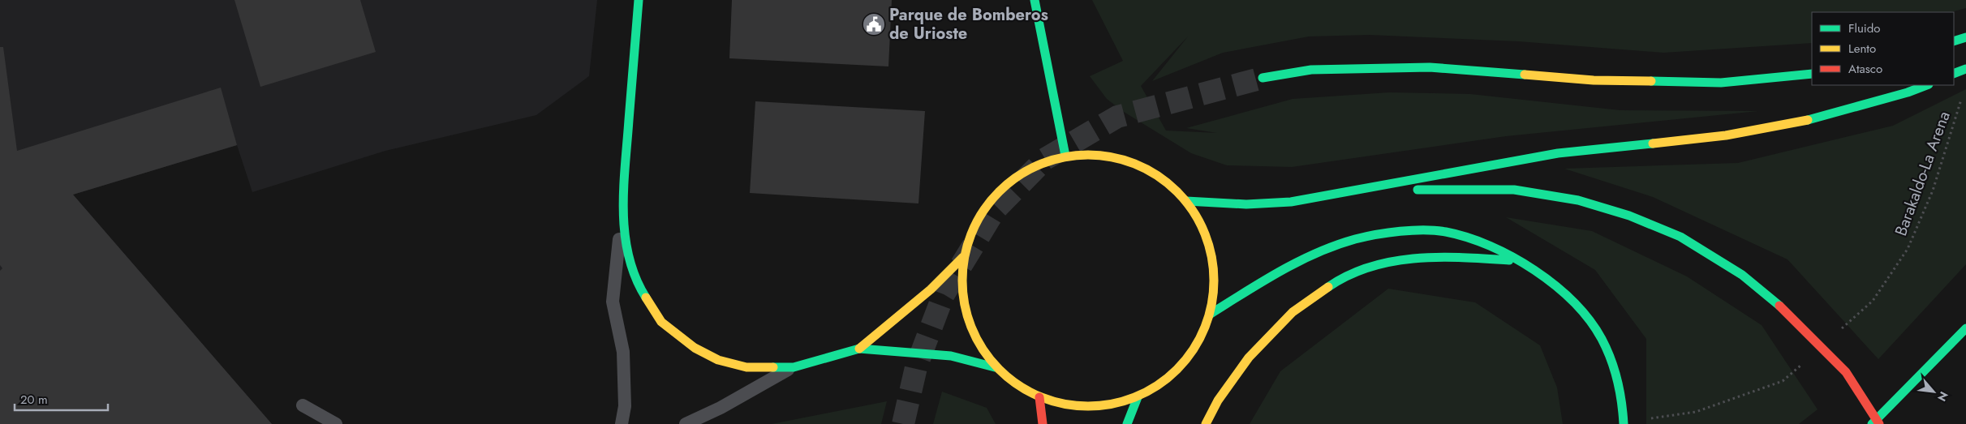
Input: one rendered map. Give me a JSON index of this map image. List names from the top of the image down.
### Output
{
  "streets": {
    "path": ["Barakaldo-La Arena"]
  },
  "places": {
    "public building": ["Parque de Bomberos de Urioste"]
  },
  "legend": ["Fluido", "Lento", "Atasco"],
  "scale_bar": "20 m",
  "north": "bottom right"
}
